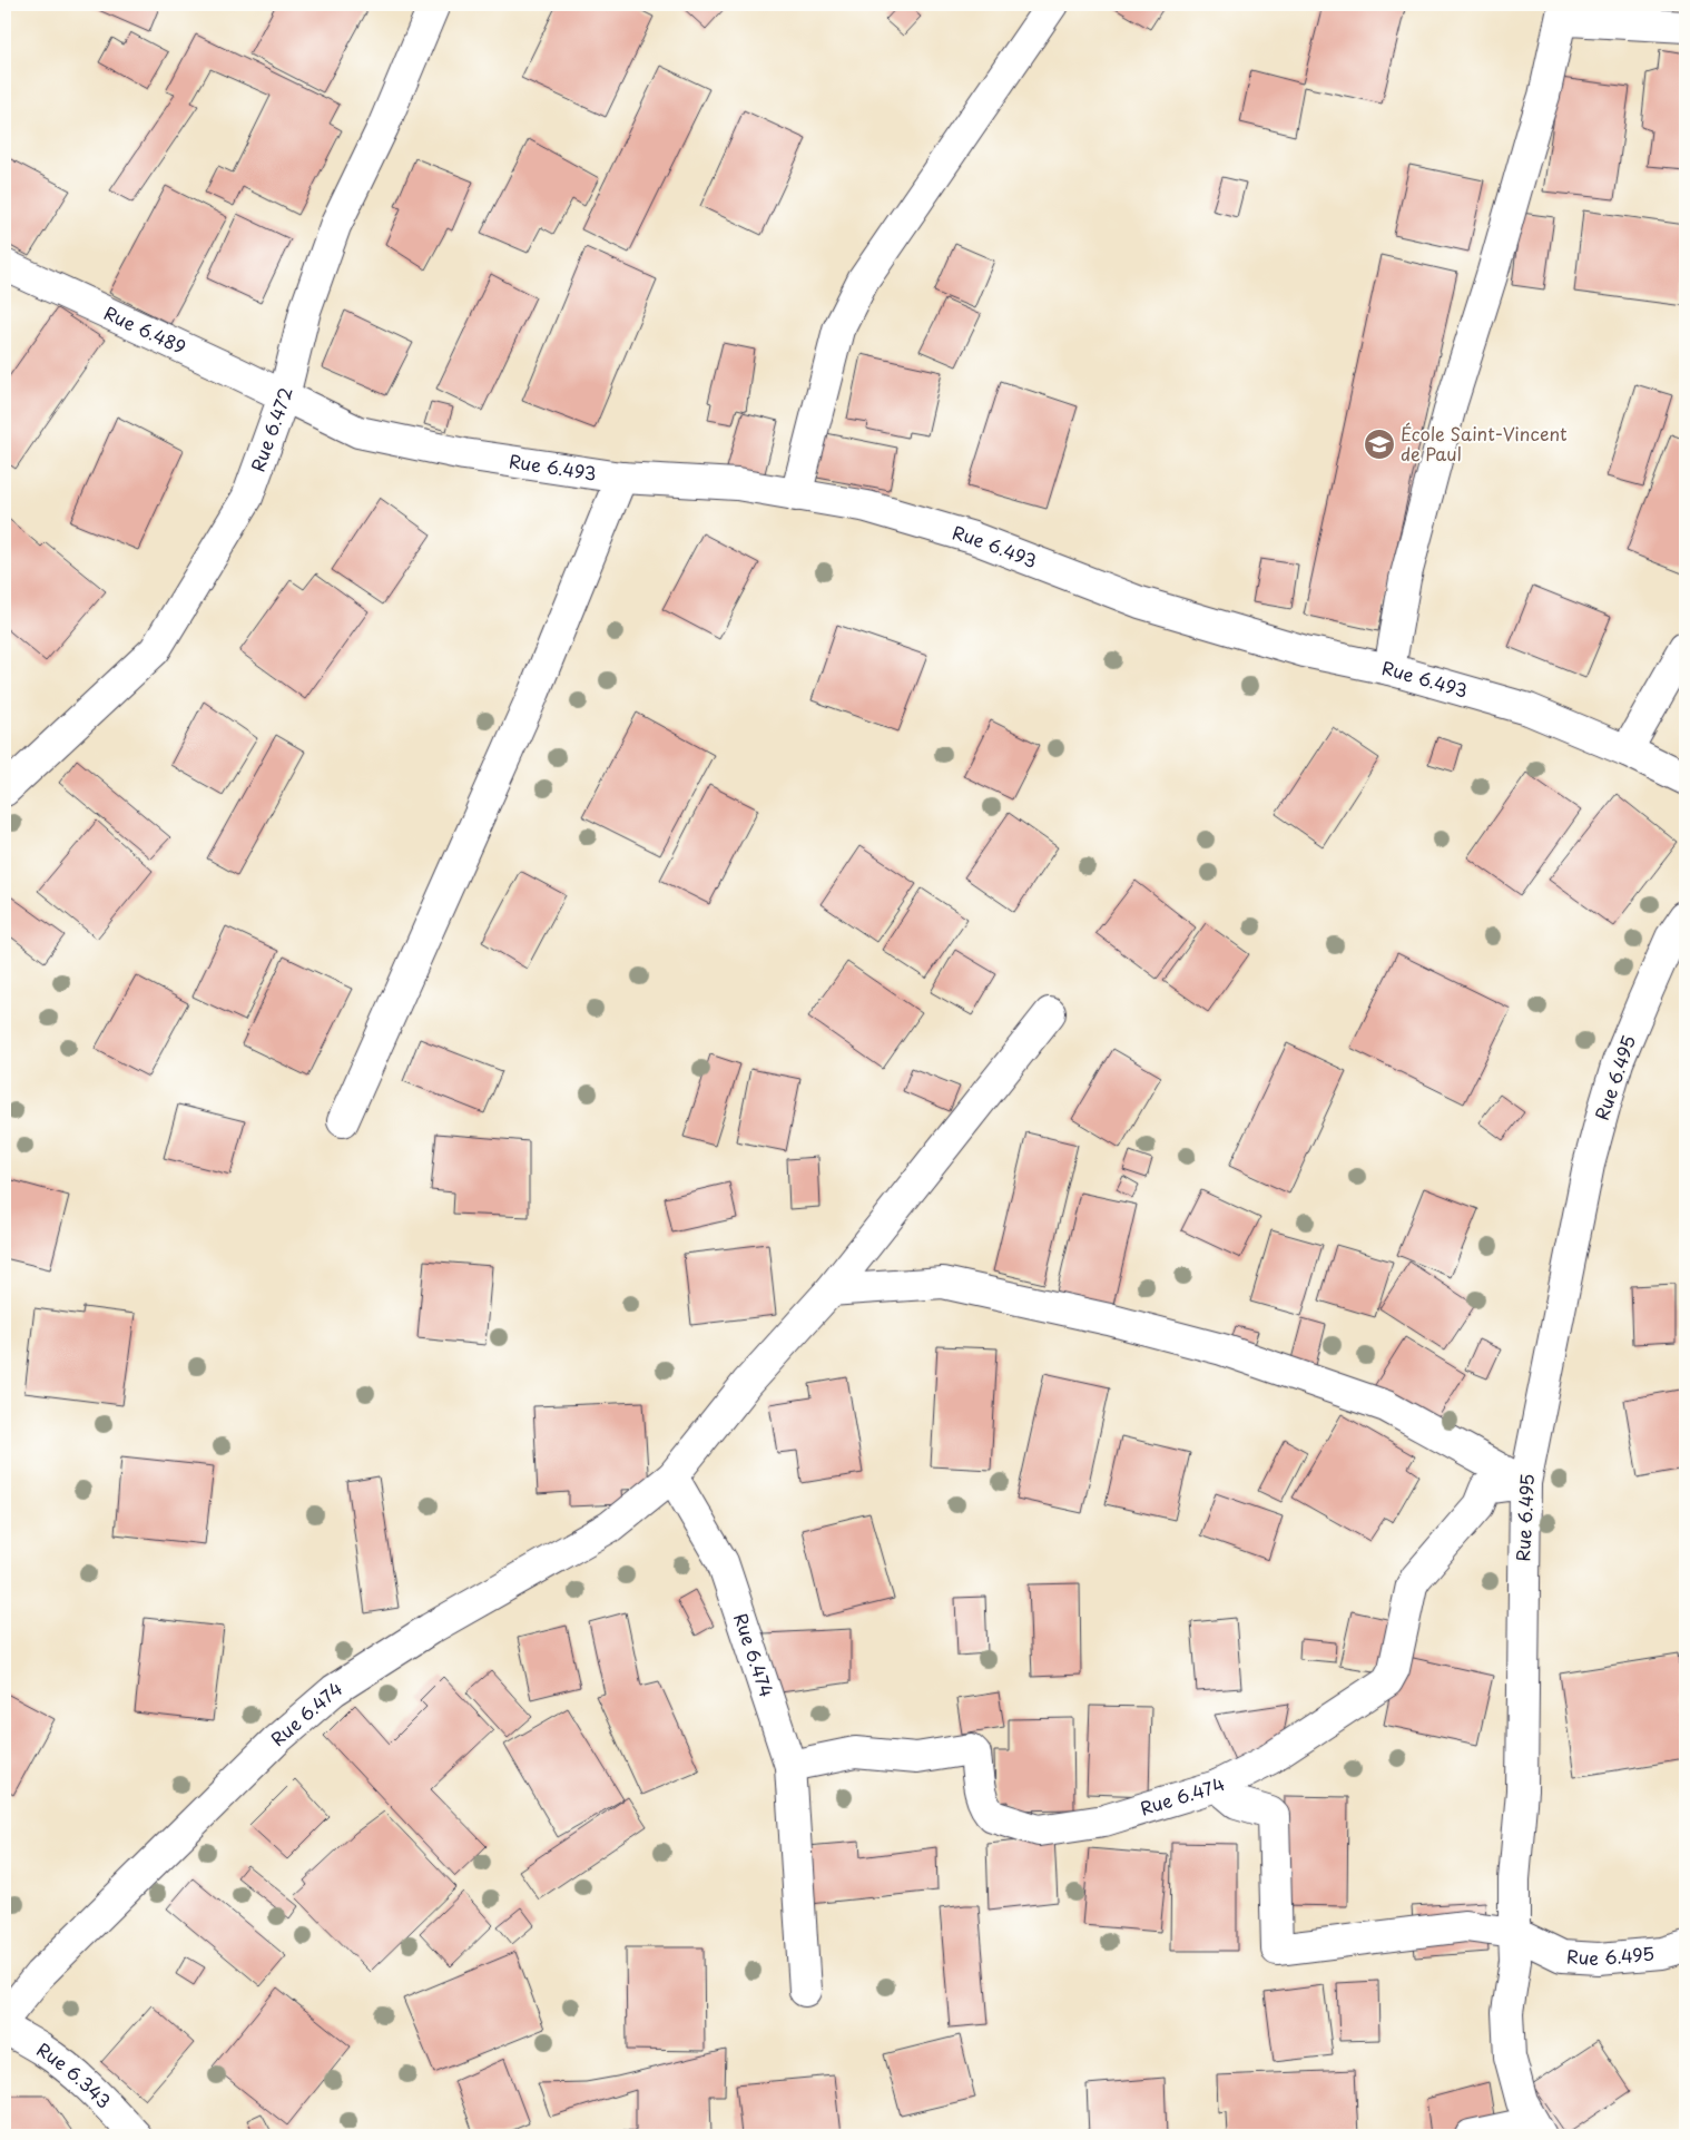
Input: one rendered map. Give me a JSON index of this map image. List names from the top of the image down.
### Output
{
  "streets": {
    "street": [
      "Rue 6.489",
      "Rue 6.472",
      "Rue 6.493",
      "Rue 6.495",
      "Rue 6.474",
      "Rue 6.343"
    ]
  },
  "crossings": [
    ["Rue 6.489", "Rue 6.472"],
    ["Rue 6.489", "Rue 6.493"],
    ["Rue 6.472", "Rue 6.493"],
    ["Rue 6.495", "Rue 6.474"]
  ],
  "places": {
    "school or university": ["École Saint-Vincent de Paul"]
  }
}
